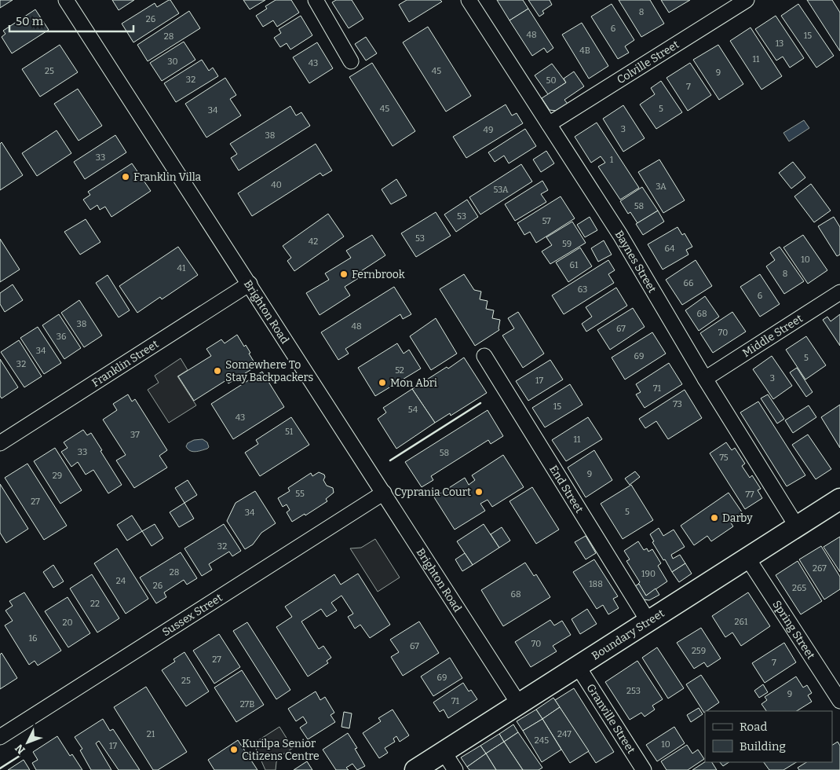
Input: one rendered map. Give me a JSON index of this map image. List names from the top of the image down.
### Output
{
  "streets": {
    "street": [
      "Colville Street",
      "Baynes Street",
      "Brighton Road",
      "Middle Street",
      "Franklin Street",
      "End Street",
      "Sussex Street",
      "Spring Street",
      "Boundary Street",
      "Granville Street"
    ]
  },
  "crossings": [
    ["Colville Street", "Baynes Street"],
    ["Baynes Street", "Middle Street"],
    ["Baynes Street", "Boundary Street"],
    ["Brighton Road", "Franklin Street"],
    ["Brighton Road", "Sussex Street"],
    ["Brighton Road", "Boundary Street"],
    ["End Street", "Boundary Street"],
    ["Spring Street", "Boundary Street"],
    ["Boundary Street", "Granville Street"]
  ],
  "places": [
    "Franklin Villa",
    "Fernbrook",
    "Somewhere To Stay Backpackers",
    "Mon Abri",
    "Cyprania Court",
    "Darby",
    "Kurilpa Senior Citizens Centre"
  ],
  "house_numbers": [
    "8",
    "26",
    "6",
    "48",
    "15",
    "28",
    "13",
    "4B",
    "11",
    "30",
    "43",
    "25",
    "45",
    "9",
    "32",
    "50",
    "7",
    "45",
    "5",
    "34",
    "3",
    "49",
    "38",
    "33",
    "1",
    "40",
    "3A",
    "53A",
    "58",
    "53",
    "57",
    "53",
    "42",
    "59",
    "64",
    "10",
    "61",
    "41",
    "8",
    "66",
    "63",
    "6",
    "68",
    "38",
    "48",
    "67",
    "70",
    "36",
    "34",
    "69",
    "5",
    "32",
    "52",
    "3",
    "17",
    "71",
    "73",
    "15",
    "54",
    "43",
    "51",
    "37",
    "11",
    "33",
    "58",
    "75",
    "9",
    "29",
    "55",
    "77",
    "27",
    "5",
    "34",
    "32",
    "267",
    "28",
    "190",
    "24",
    "188",
    "26",
    "265",
    "68",
    "22",
    "261",
    "20",
    "16",
    "70",
    "67",
    "259",
    "27",
    "7",
    "69",
    "25",
    "253",
    "9",
    "71",
    "27B",
    "21",
    "247",
    "245",
    "10",
    "17"
  ],
  "legend": ["Road", "Building"],
  "scale_bar": "50 m",
  "north": "bottom left"
}
